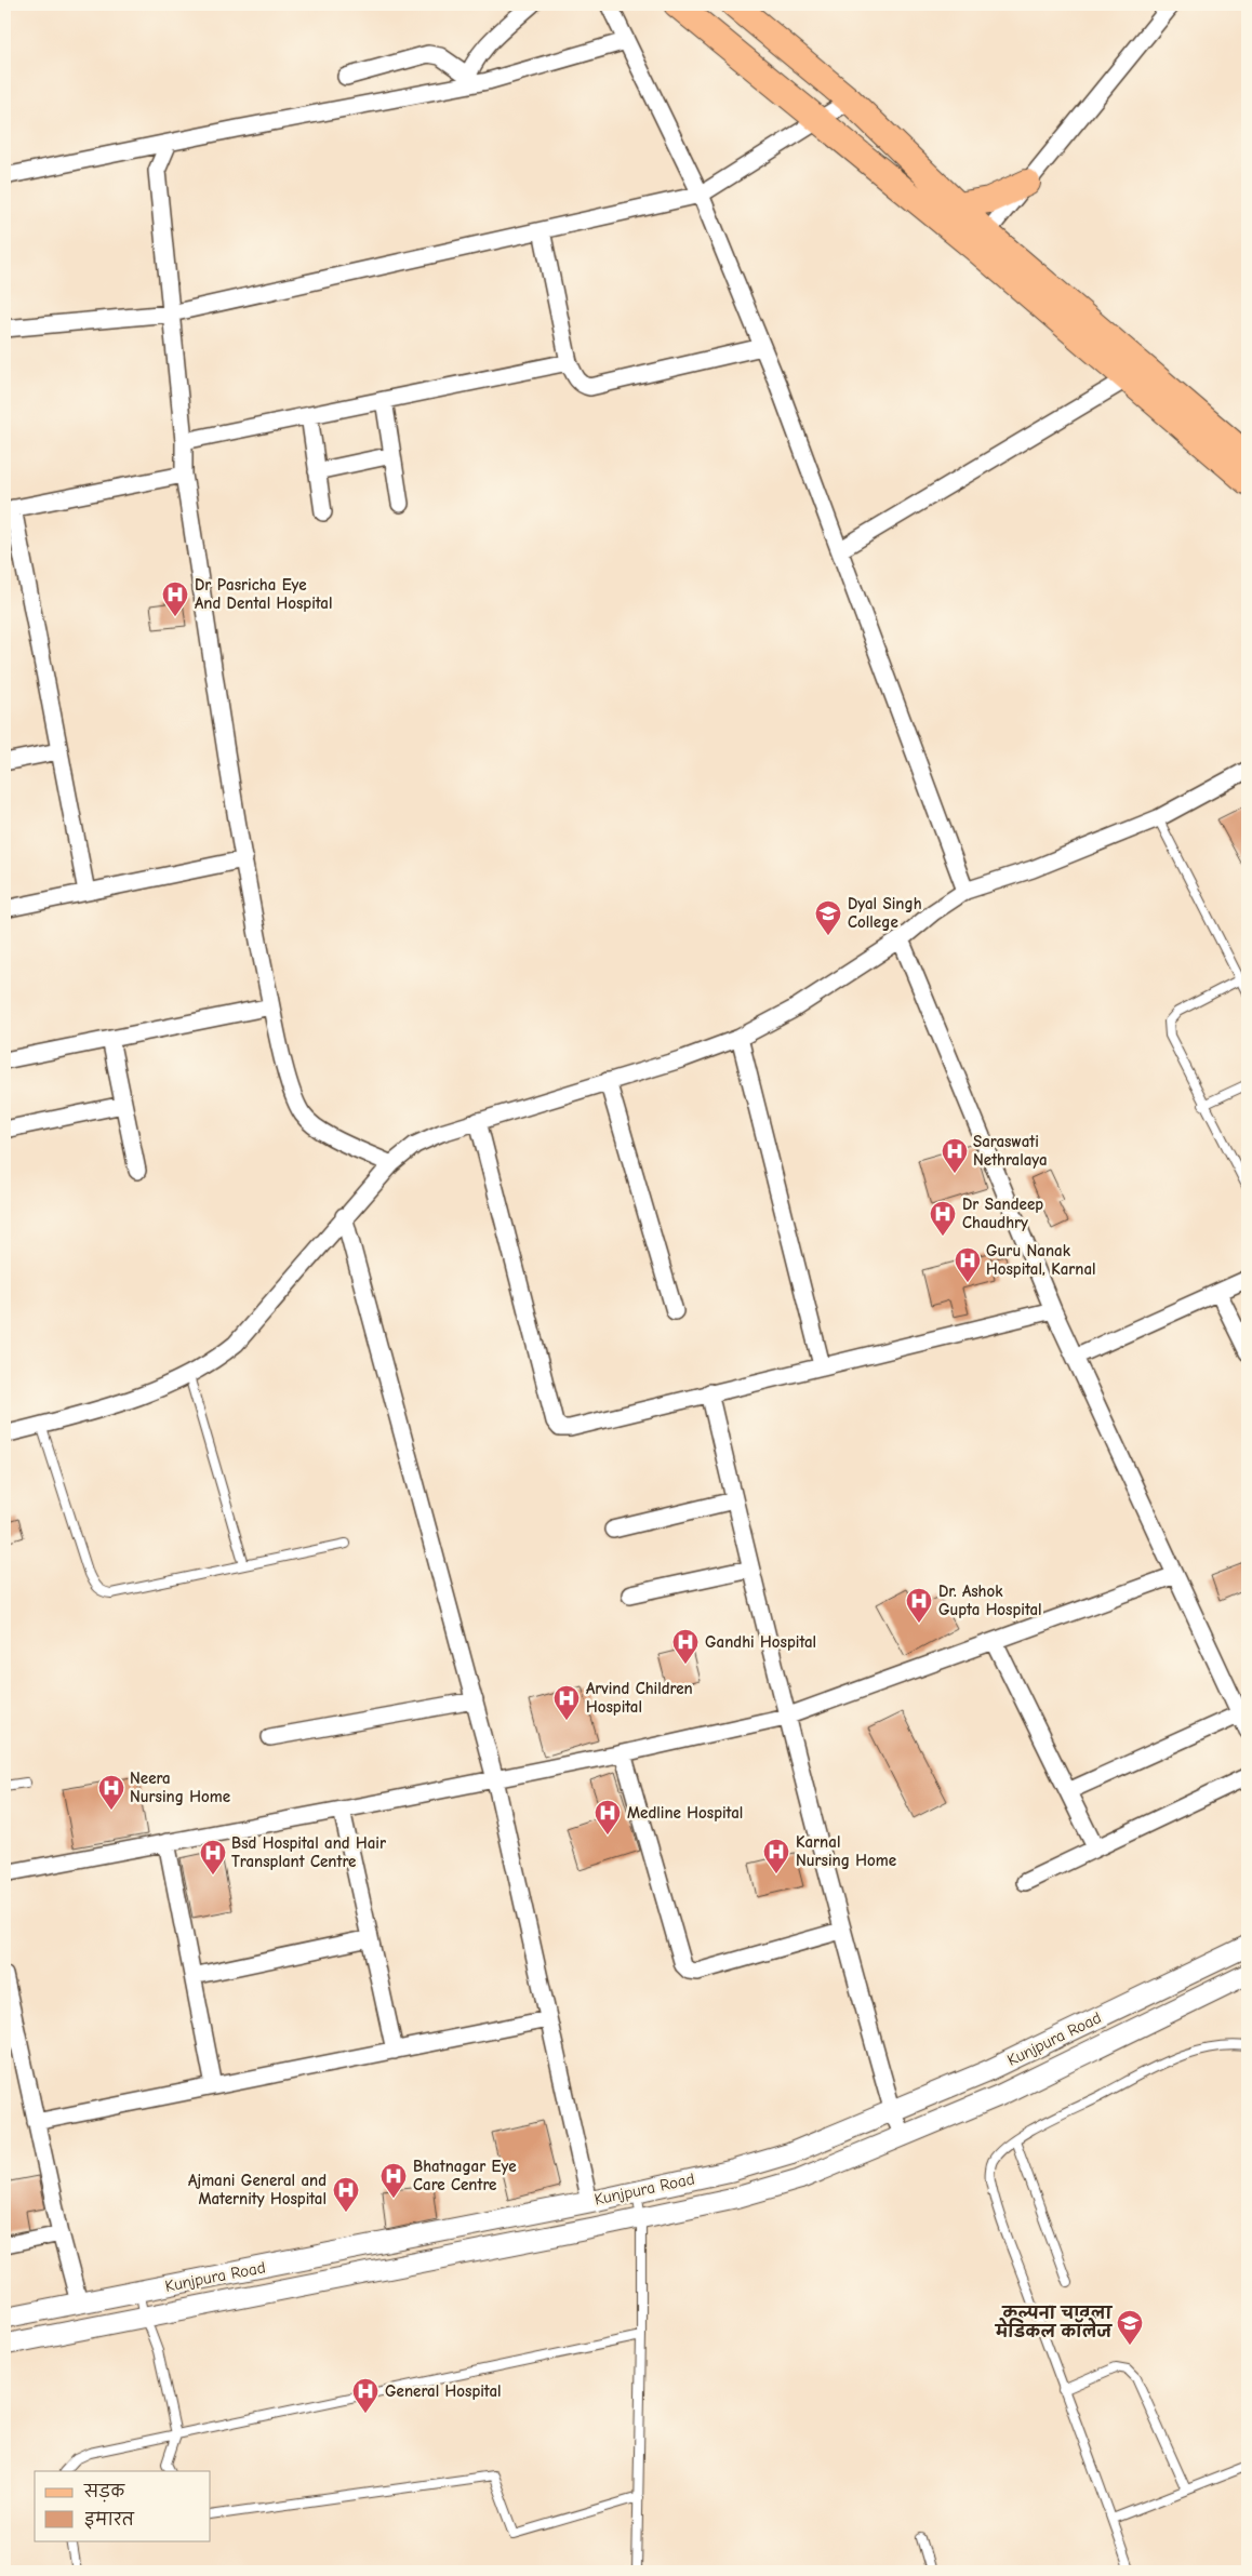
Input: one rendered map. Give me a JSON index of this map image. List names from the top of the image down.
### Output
{
  "streets": {
    "street": ["Kunjpura Road"]
  },
  "places": {
    "hospital": [
      "Dr Pasricha Eye And Dental Hospital",
      "Saraswati Nethralaya",
      "Dr Sandeep Chaudhry",
      "Guru Nanak Hospital, Karnal",
      "Dr. Ashok Gupta Hospital",
      "Gandhi Hospital",
      "Arvind Children Hospital",
      "Neera Nursing Home",
      "Medline Hospital",
      "Karnal Nursing Home",
      "Bsd Hospital and Hair Transplant Centre",
      "Bhatnagar Eye Care Centre",
      "Ajmani General and Maternity Hospital",
      "General Hospital"
    ],
    "school or university": ["Dyal Singh College", "कल्पना चावला मेडिकल कॉलेज"]
  },
  "legend": ["सड़क", "इमारत"]
}
